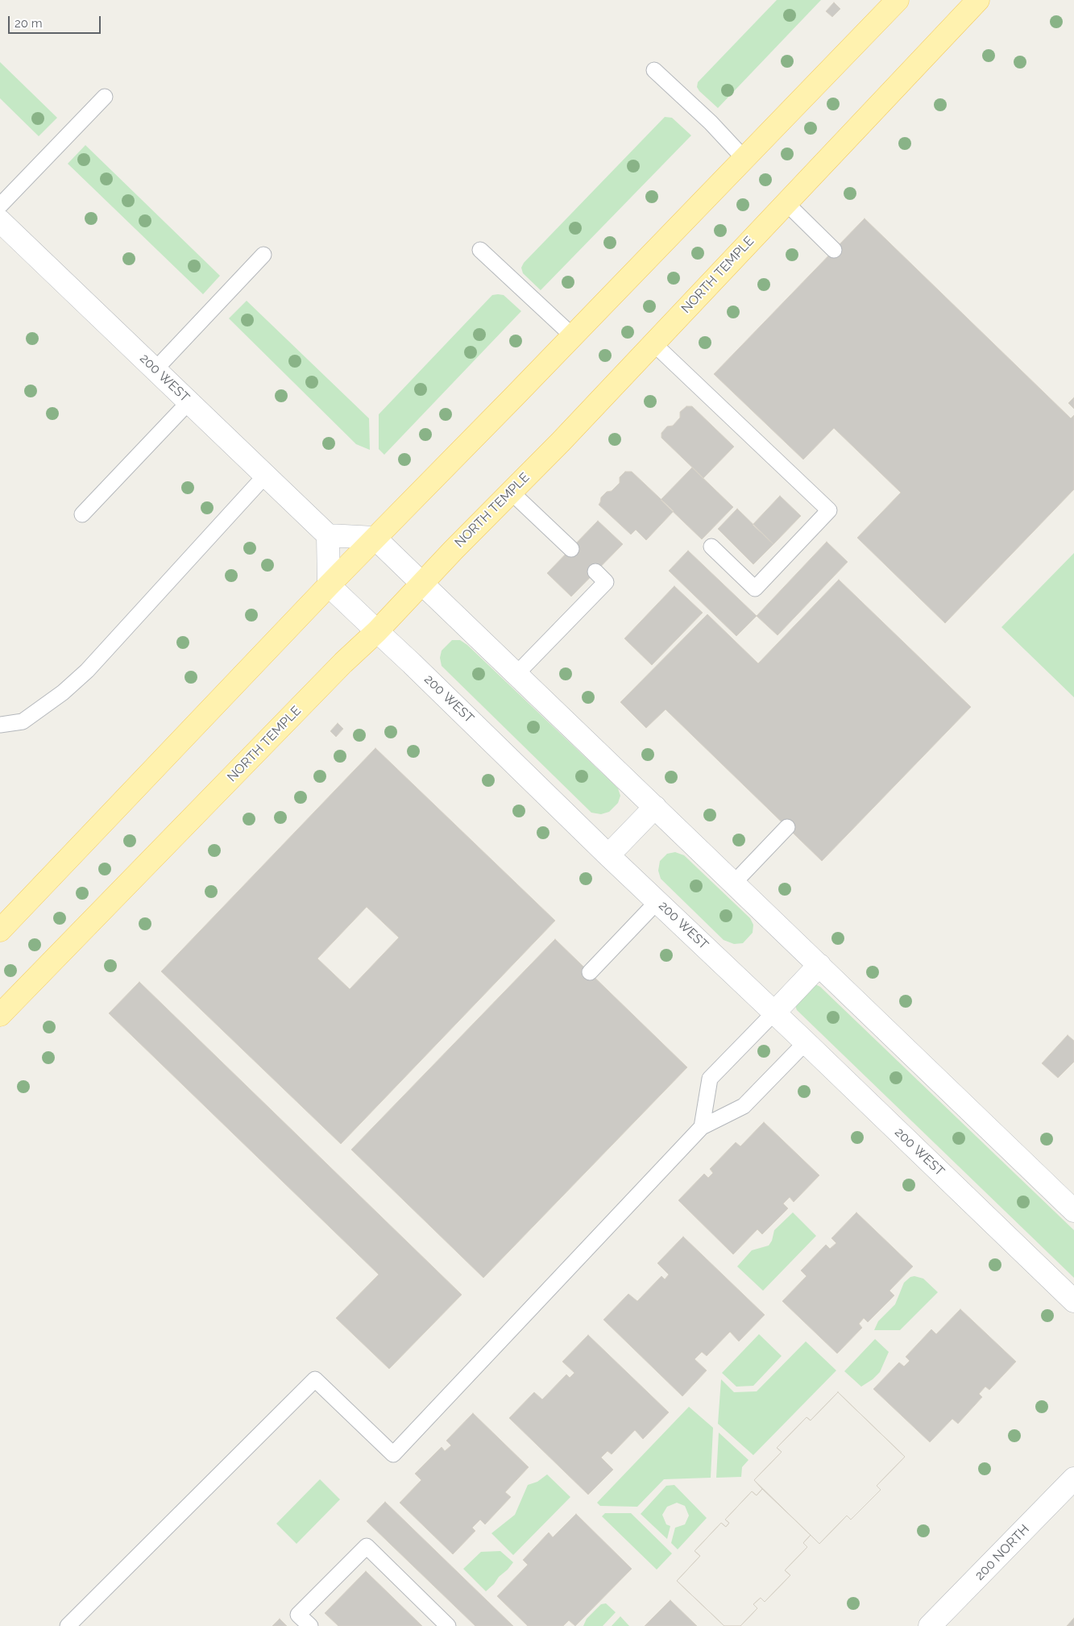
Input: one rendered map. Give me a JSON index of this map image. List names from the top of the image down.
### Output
{
  "streets": {
    "main road": ["NORTH TEMPLE"],
    "street": ["200 WEST", "200 NORTH"]
  },
  "crossings": [
    ["NORTH TEMPLE", "200 WEST"]
  ],
  "scale_bar": "20 m"
}
